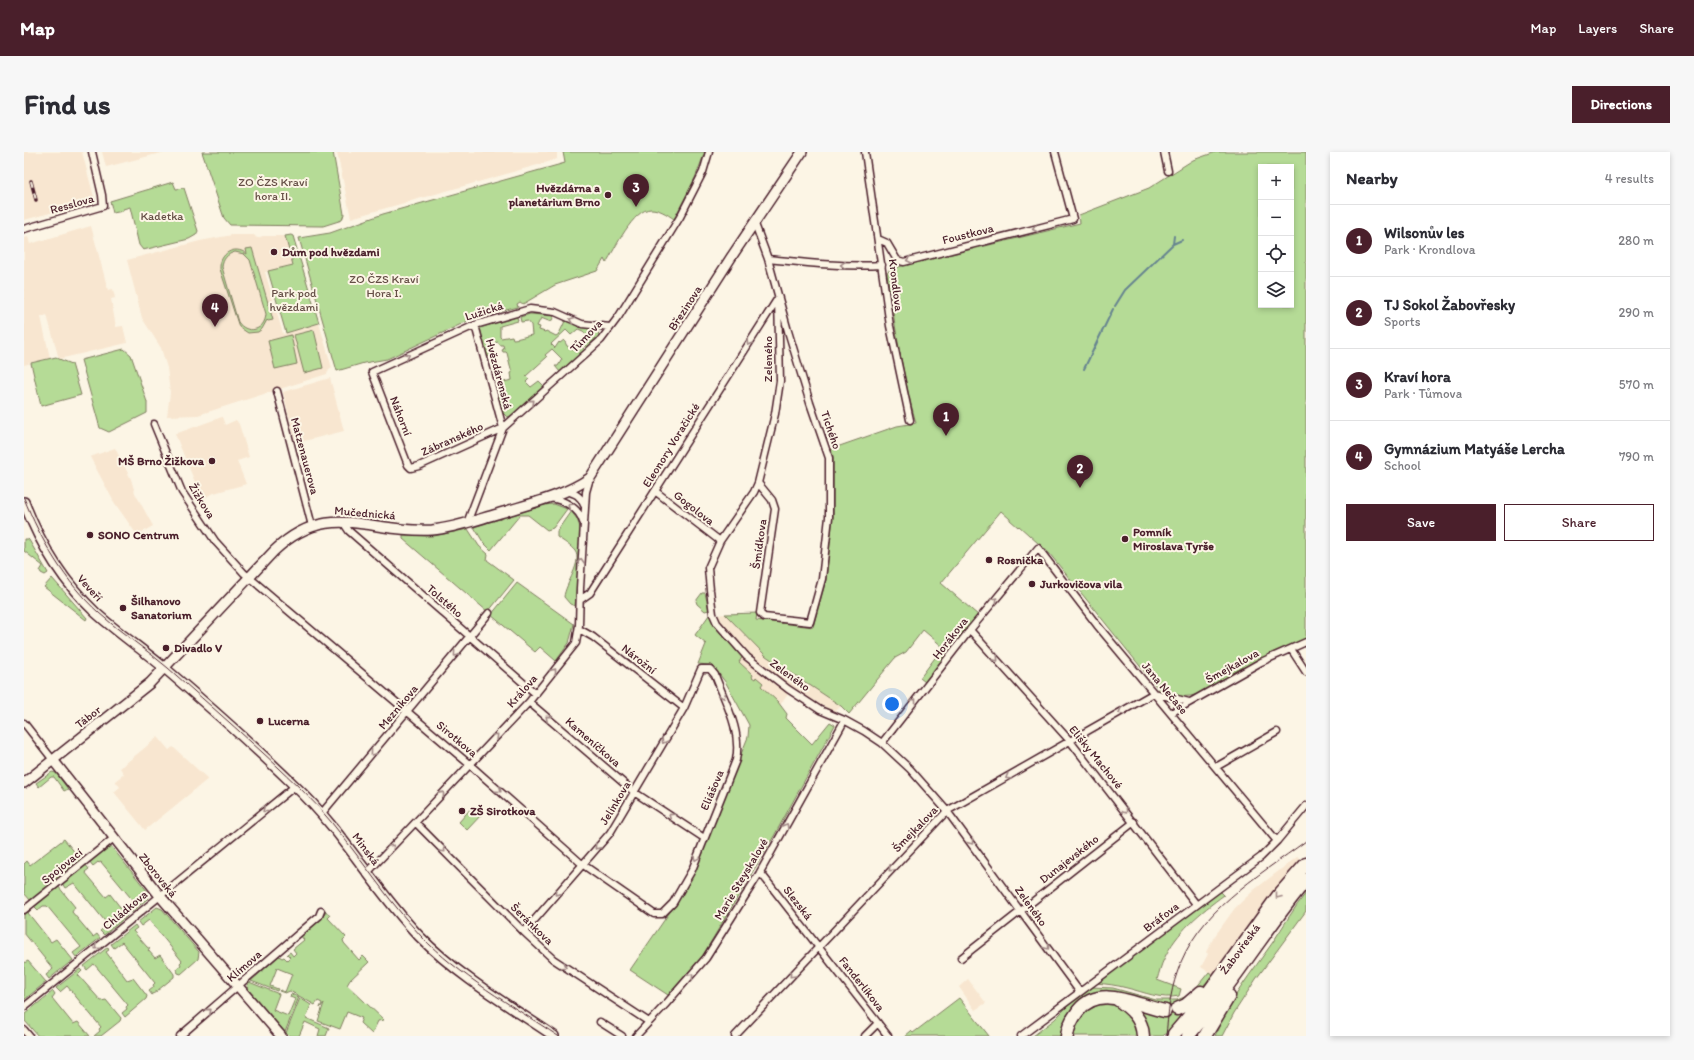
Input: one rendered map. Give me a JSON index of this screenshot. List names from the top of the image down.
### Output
{
  "streets": {
    "highway": ["Žabovřeská"],
    "street": [
      "Resslova",
      "Foustkova",
      "Krondlova",
      "Březinova",
      "Lužická",
      "Tůmova",
      "Zeleného",
      "Hvězdárenská",
      "Náhorní",
      "Tichého",
      "Zábranského",
      "Eleonory Voračické",
      "Matzenauerova",
      "Žižkova",
      "Gogolova",
      "Mučednická",
      "Šmídkova",
      "Veveří",
      "Tolstého",
      "Horákova",
      "Nárožní",
      "Šmejkalova",
      "Jana Nečase",
      "Králova",
      "Mezníkova",
      "Tábor",
      "Sirotkova",
      "Kameníčkova",
      "Elišky Machové",
      "Eliášova",
      "Jelínkova",
      "Minská",
      "Dunajevského",
      "Spojovací",
      "Zborovská",
      "Marie Steyskalové",
      "Slezská",
      "Chládkova",
      "Bráfova",
      "Šeránkova",
      "Klímova",
      "Fanderlíkova"
    ]
  },
  "crossings": [
    ["Foustkova", "Krondlova"],
    ["Březinova", "Tichého"],
    ["Březinova", "Mučednická"],
    ["Březinova", "Králova"],
    ["Lužická", "Tůmova"],
    ["Lužická", "Hvězdárenská"],
    ["Lužická", "Náhorní"],
    ["Tůmova", "Hvězdárenská"],
    ["Tůmova", "Zábranského"],
    ["Tůmova", "Mučednická"],
    ["Zeleného", "Tichého"],
    ["Zeleného", "Eleonory Voračické"],
    ["Zeleného", "Gogolova"],
    ["Zeleného", "Šmídkova"],
    ["Zeleného", "Horákova"],
    ["Zeleného", "Šmejkalova"],
    ["Zeleného", "Dunajevského"],
    ["Zeleného", "Marie Steyskalové"],
    ["Zeleného", "Bráfova"],
    ["Hvězdárenská", "Zábranského"],
    ["Náhorní", "Zábranského"],
    ["Tichého", "Eleonory Voračické"],
    ["Tichého", "Šmídkova"],
    ["Eleonory Voračické", "Gogolova"],
    ["Eleonory Voračické", "Králova"],
    ["Matzenauerova", "Mučednická"],
    ["Žižkova", "Mučednická"],
    ["Žižkova", "Sirotkova"],
    ["Mučednická", "Veveří"],
    ["Mučednická", "Tolstého"],
    ["Mučednická", "Králova"],
    ["Mučednická", "Tábor"],
    ["Mučednická", "Sirotkova"],
    ["Mučednická", "Minská"],
    ["Veveří", "Tábor"],
    ["Veveří", "Minská"],
    ["Tolstého", "Králova"],
    ["Tolstého", "Mezníkova"],
    ["Horákova", "Jana Nečase"],
    ["Horákova", "Elišky Machové"],
    ["Nárožní", "Králova"],
    ["Nárožní", "Jelínkova"],
    ["Šmejkalova", "Jana Nečase"],
    ["Šmejkalova", "Elišky Machové"],
    ["Šmejkalova", "Slezská"],
    ["Šmejkalova", "Fanderlíkova"],
    ["Jana Nečase", "Bráfova"],
    ["Králova", "Sirotkova"],
    ["Králova", "Kameníčkova"],
    ["Králova", "Minská"],
    ["Králova", "Šeránkova"],
    ["Mezníkova", "Sirotkova"],
    ["Mezníkova", "Minská"],
    ["Tábor", "Minská"],
    ["Tábor", "Zborovská"],
    ["Sirotkova", "Eliášova"],
    ["Sirotkova", "Jelínkova"],
    ["Kameníčkova", "Eliášova"],
    ["Kameníčkova", "Jelínkova"],
    ["Elišky Machové", "Dunajevského"],
    ["Elišky Machové", "Bráfova"],
    ["Eliášova", "Jelínkova"],
    ["Jelínkova", "Šeránkova"],
    ["Minská", "Chládkova"],
    ["Spojovací", "Zborovská"],
    ["Zborovská", "Chládkova"],
    ["Zborovská", "Klímova"],
    ["Marie Steyskalové", "Slezská"],
    ["Marie Steyskalové", "Šeránkova"],
    ["Slezská", "Fanderlíkova"]
  ],
  "one_way": [
    "Eleonory Voračické",
    "Horákova",
    "Šmejkalova",
    "Králova",
    "Mezníkova",
    "Kameníčkova",
    "Elišky Machové",
    "Eliášova",
    "Jelínkova",
    "Marie Steyskalové",
    "Chládkova",
    "Šeránkova",
    "Klímova"
  ],
  "parks": [
    "ZO ČZS Kraví hora II.",
    "Kadetka",
    "ZO ČZS Kraví Hora I.",
    "Park pod hvězdami"
  ],
  "places": [
    "Hvězdárna a planetárium Brno",
    "Dům pod hvězdami",
    "MŠ Brno Žižkova",
    "SONO Centrum",
    "Pomník Miroslava Tyrše",
    "Rosnička",
    "Jurkovičova vila",
    "Šilhanovo Sanatorium",
    "Divadlo V",
    "Lucerna",
    "ZŠ Sirotkova"
  ],
  "page": {
    "header": "Map",
    "nav": ["Map", "Layers", "Share"],
    "buttons": [
      "Directions",
      ["Save", "Share"]
    ],
    "title": "Find us",
    "heading": ["Nearby", "4 results"],
    "map_buttons": ["+", "−"],
    "pins": [
      "3",
      "4",
      "1",
      "2"
    ],
    "list": [
      {
        "mark": "1",
        "name": "Wilsonův les",
        "note": "Park · Krondlova",
        "value": "280 m"
      },
      {
        "mark": "2",
        "name": "TJ Sokol Žabovřesky",
        "note": "Sports",
        "value": "290 m"
      },
      {
        "mark": "3",
        "name": "Kraví hora",
        "note": "Park · Tůmova",
        "value": "570 m"
      },
      {
        "mark": "4",
        "name": "Gymnázium Matyáše Lercha",
        "note": "School",
        "value": "790 m"
      }
    ]
  }
}
